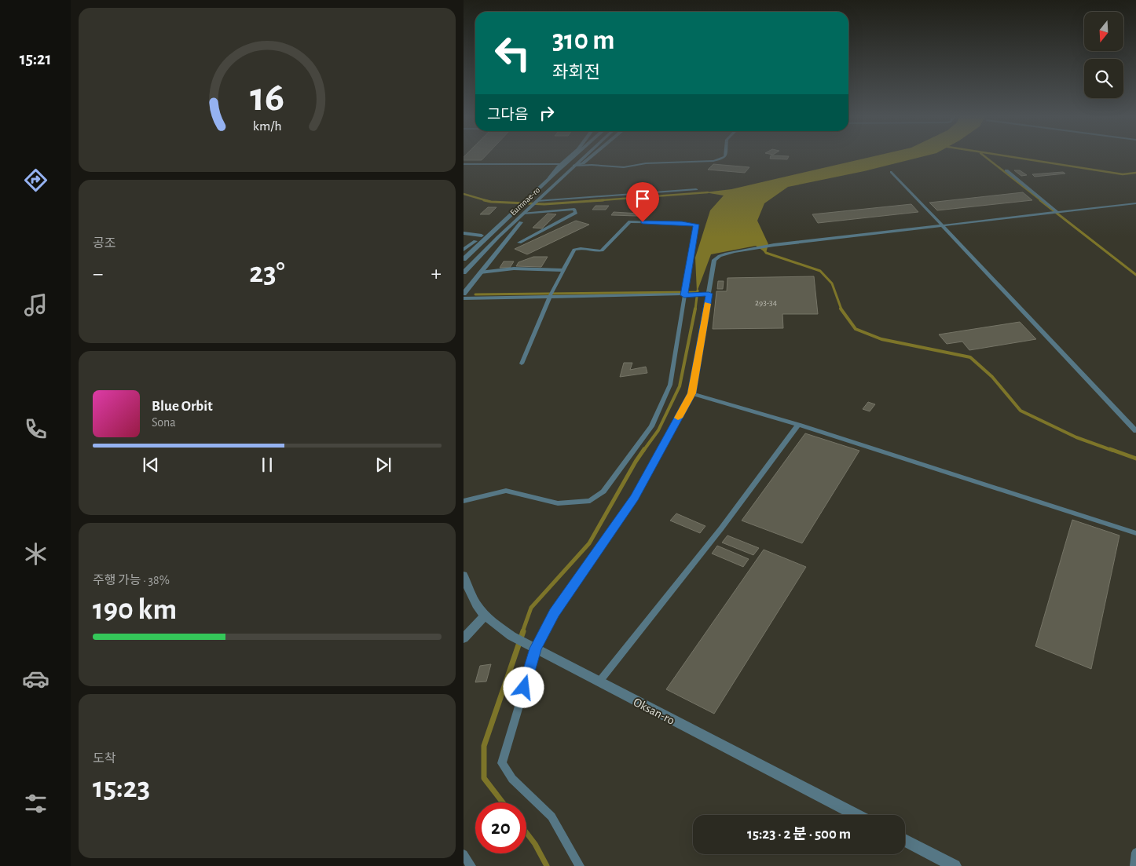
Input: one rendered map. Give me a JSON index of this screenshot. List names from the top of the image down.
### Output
{
  "streets": {
    "street": ["Eumnae-ro", "Oksan-ro"]
  },
  "house_numbers": ["293-34"],
  "north": "bottom",
  "page": {
    "tabs": "15:21",
    "turn": ["310 m", "좌회전"],
    "then": "그다음",
    "tile": [
      "공조",
      ["주행 가능 · 38%", "190 km"],
      ["도착", "15:23"]
    ],
    "heat": ["−", "23°", "+"],
    "song": ["Blue Orbit", "Sona"],
    "limit": "20",
    "trip": "15:23 · 2 분 · 500 m",
    "gauge": ["16", "km/h"]
  }
}
